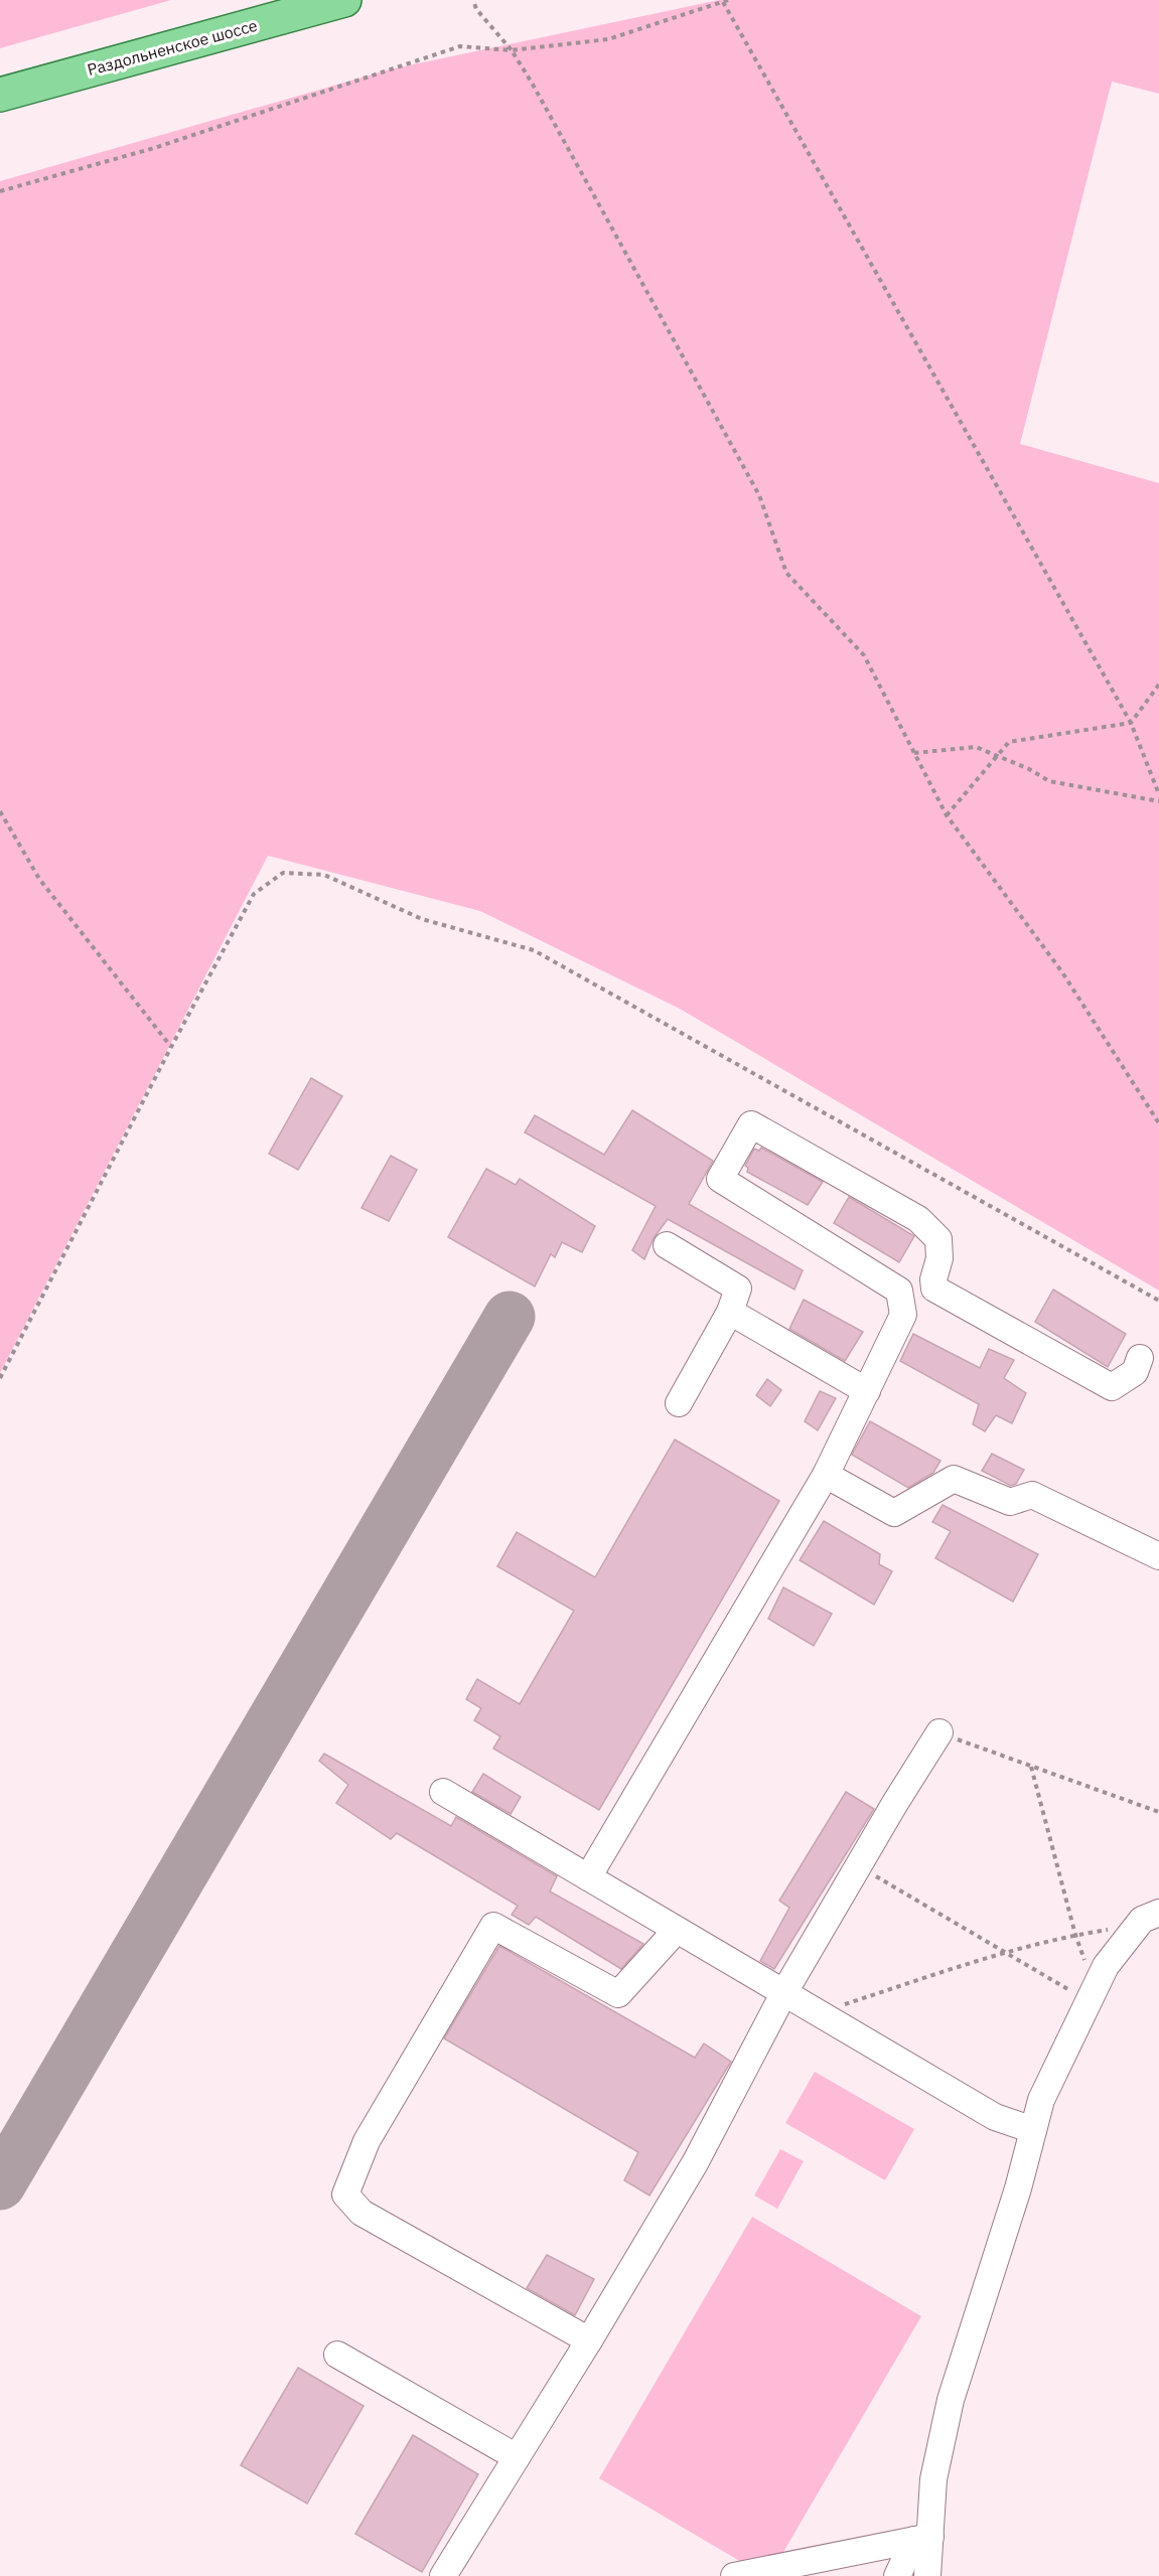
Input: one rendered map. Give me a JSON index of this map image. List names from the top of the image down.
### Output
{
  "streets": {
    "main road": ["Раздольненское шоссе"]
  }
}
